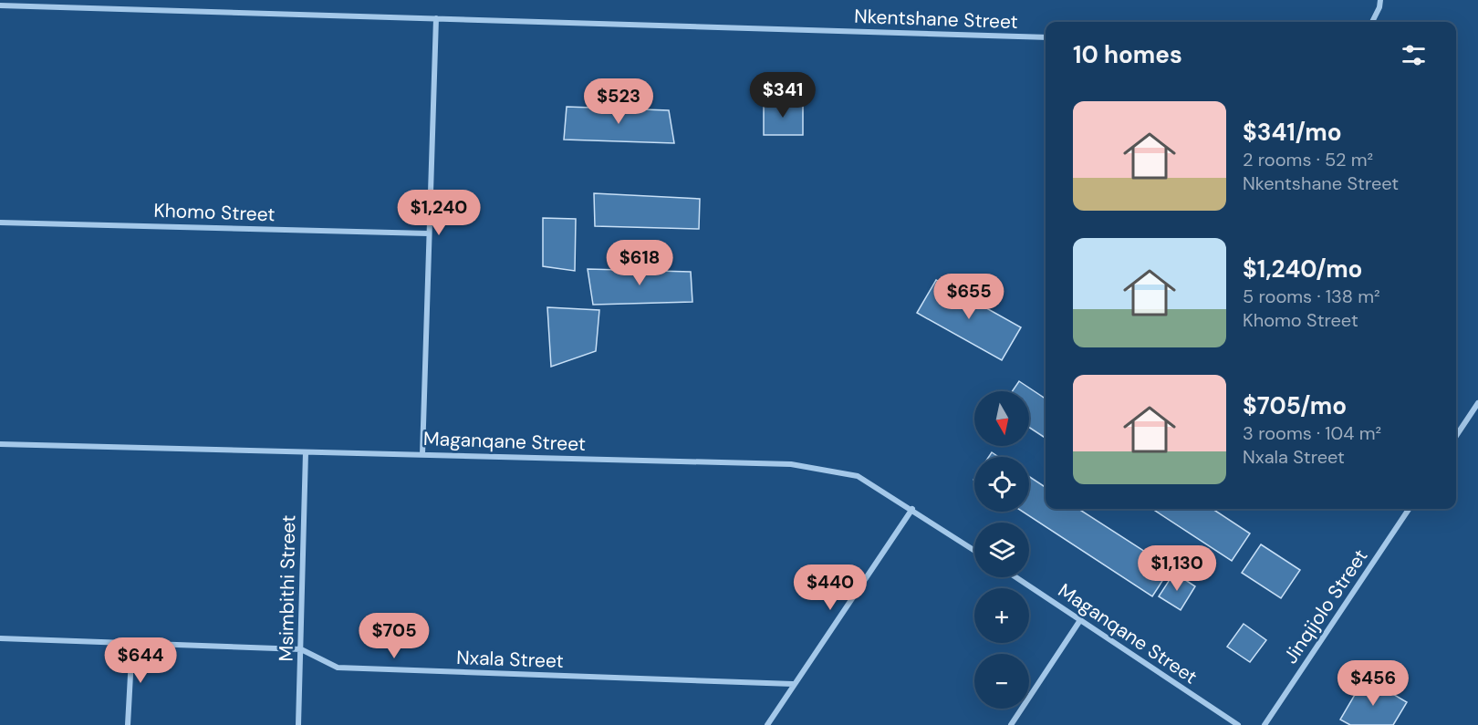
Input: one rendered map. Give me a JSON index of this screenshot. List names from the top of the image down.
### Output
{
  "streets": {
    "street": [
      "Nkentshane Street",
      "Khomo Street",
      "Maganqane Street",
      "Msimbithi Street",
      "Jinqijolo Street",
      "Nxala Street"
    ]
  },
  "crossings": [
    ["Maganqane Street", "Msimbithi Street"],
    ["Msimbithi Street", "Nxala Street"]
  ],
  "north": "bottom",
  "page": {
    "heading": "10 homes",
    "price": [
      "$341",
      "$523",
      "$1,240",
      "$618",
      "$655",
      "$1,130",
      "$440",
      "$705",
      "$644",
      "$456"
    ],
    "list": [
      {
        "name": "$341/mo",
        "note": "2 rooms · 52 m² · Nkentshane Street"
      },
      {
        "name": "$1,240/mo",
        "note": "5 rooms · 138 m² · Khomo Street"
      },
      {
        "name": "$705/mo",
        "note": "3 rooms · 104 m² · Nxala Street"
      }
    ],
    "map_buttons": ["+", "−"]
  }
}
